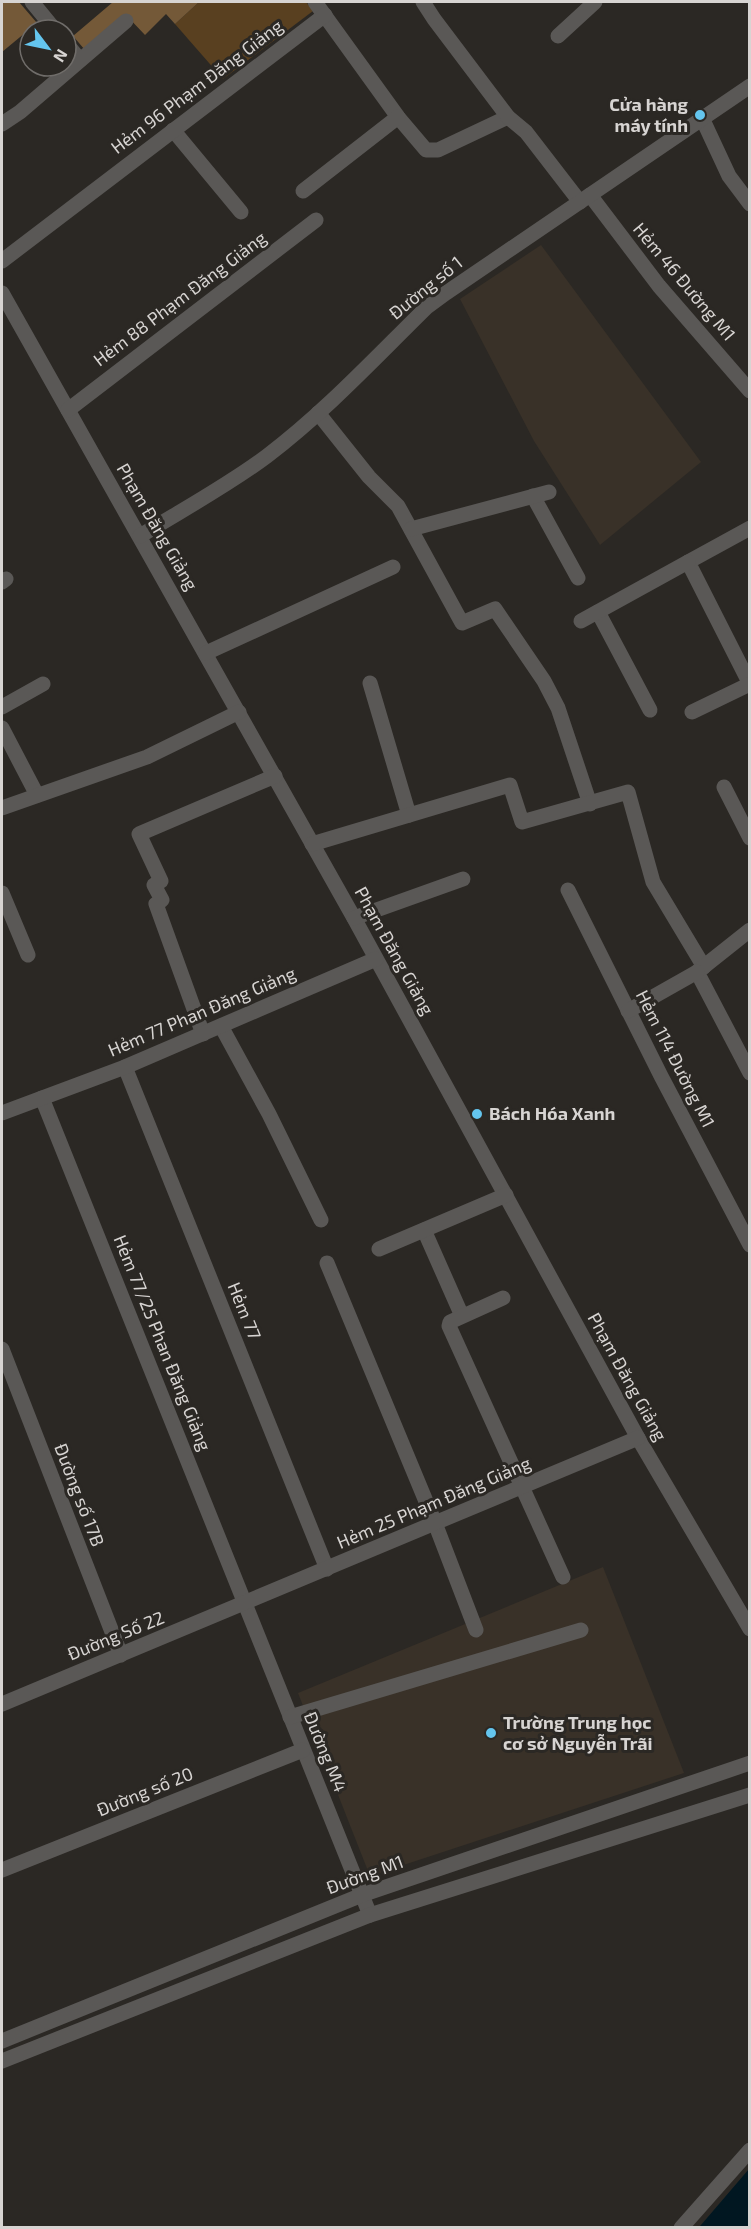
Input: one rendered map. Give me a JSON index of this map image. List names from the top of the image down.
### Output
{
  "streets": {
    "street": [
      "Hẻm 96 Phạm Đăng Giảng",
      "Hẻm 46 Đường M1",
      "Đường số 1",
      "Hẻm 88 Phạm Đăng Giảng",
      "Phạm Đăng Giảng",
      "Hẻm 77 Phan Đăng Giảng",
      "Hẻm 114 Đường M1",
      "Hẻm 77",
      "Hẻm 77/25 Phan Đăng Giảng",
      "Đường số 17B",
      "Hẻm 25 Phạm Đăng Giảng",
      "Đường Số 22",
      "Đường M4",
      "Đường số 20",
      "Đường M1"
    ]
  },
  "crossings": [
    ["Hẻm 46 Đường M1", "Đường số 1"],
    ["Đường số 1", "Phạm Đăng Giảng"],
    ["Hẻm 88 Phạm Đăng Giảng", "Phạm Đăng Giảng"],
    ["Phạm Đăng Giảng", "Hẻm 77 Phan Đăng Giảng"],
    ["Phạm Đăng Giảng", "Hẻm 25 Phạm Đăng Giảng"],
    ["Hẻm 77 Phan Đăng Giảng", "Hẻm 77"],
    ["Hẻm 77 Phan Đăng Giảng", "Hẻm 77/25 Phan Đăng Giảng"],
    ["Hẻm 77", "Hẻm 25 Phạm Đăng Giảng"],
    ["Hẻm 77/25 Phan Đăng Giảng", "Hẻm 25 Phạm Đăng Giảng"],
    ["Hẻm 77/25 Phan Đăng Giảng", "Đường Số 22"],
    ["Hẻm 77/25 Phan Đăng Giảng", "Đường M4"],
    ["Đường số 17B", "Đường Số 22"],
    ["Hẻm 25 Phạm Đăng Giảng", "Đường Số 22"],
    ["Hẻm 25 Phạm Đăng Giảng", "Đường M4"],
    ["Đường Số 22", "Đường M4"],
    ["Đường M4", "Đường số 20"],
    ["Đường M4", "Đường M1"]
  ],
  "places": ["Cửa hàng máy tính", "Bách Hóa Xanh", "Trường Trung học cơ sở Nguyễn Trãi"],
  "north": "bottom right"
}
